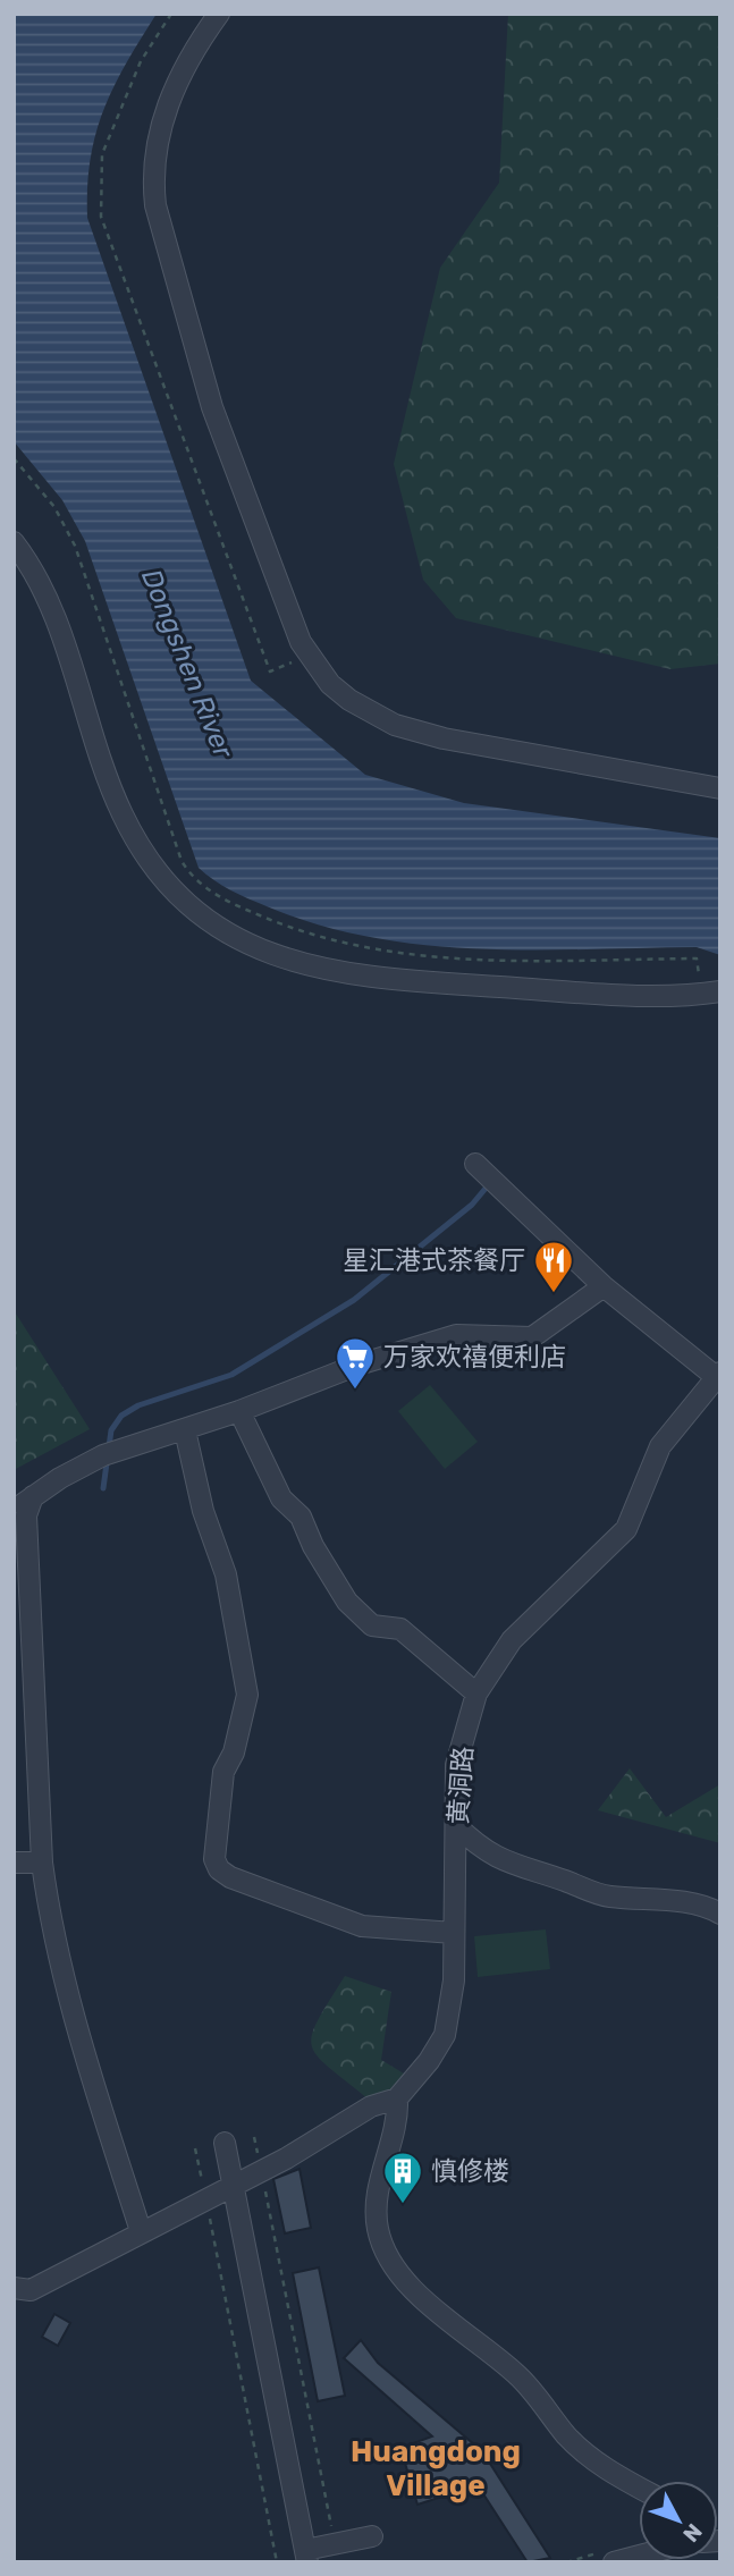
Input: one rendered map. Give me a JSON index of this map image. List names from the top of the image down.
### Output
{
  "streets": {
    "street": ["黄洞路"]
  },
  "districts": ["Huangdong Village"],
  "water": ["Dongshen River"],
  "places": {
    "restaurant": ["星汇港式茶餐厅"],
    "supermarket": ["万家欢禧便利店"],
    "building": ["慎修楼"]
  },
  "north": "bottom right"
}
